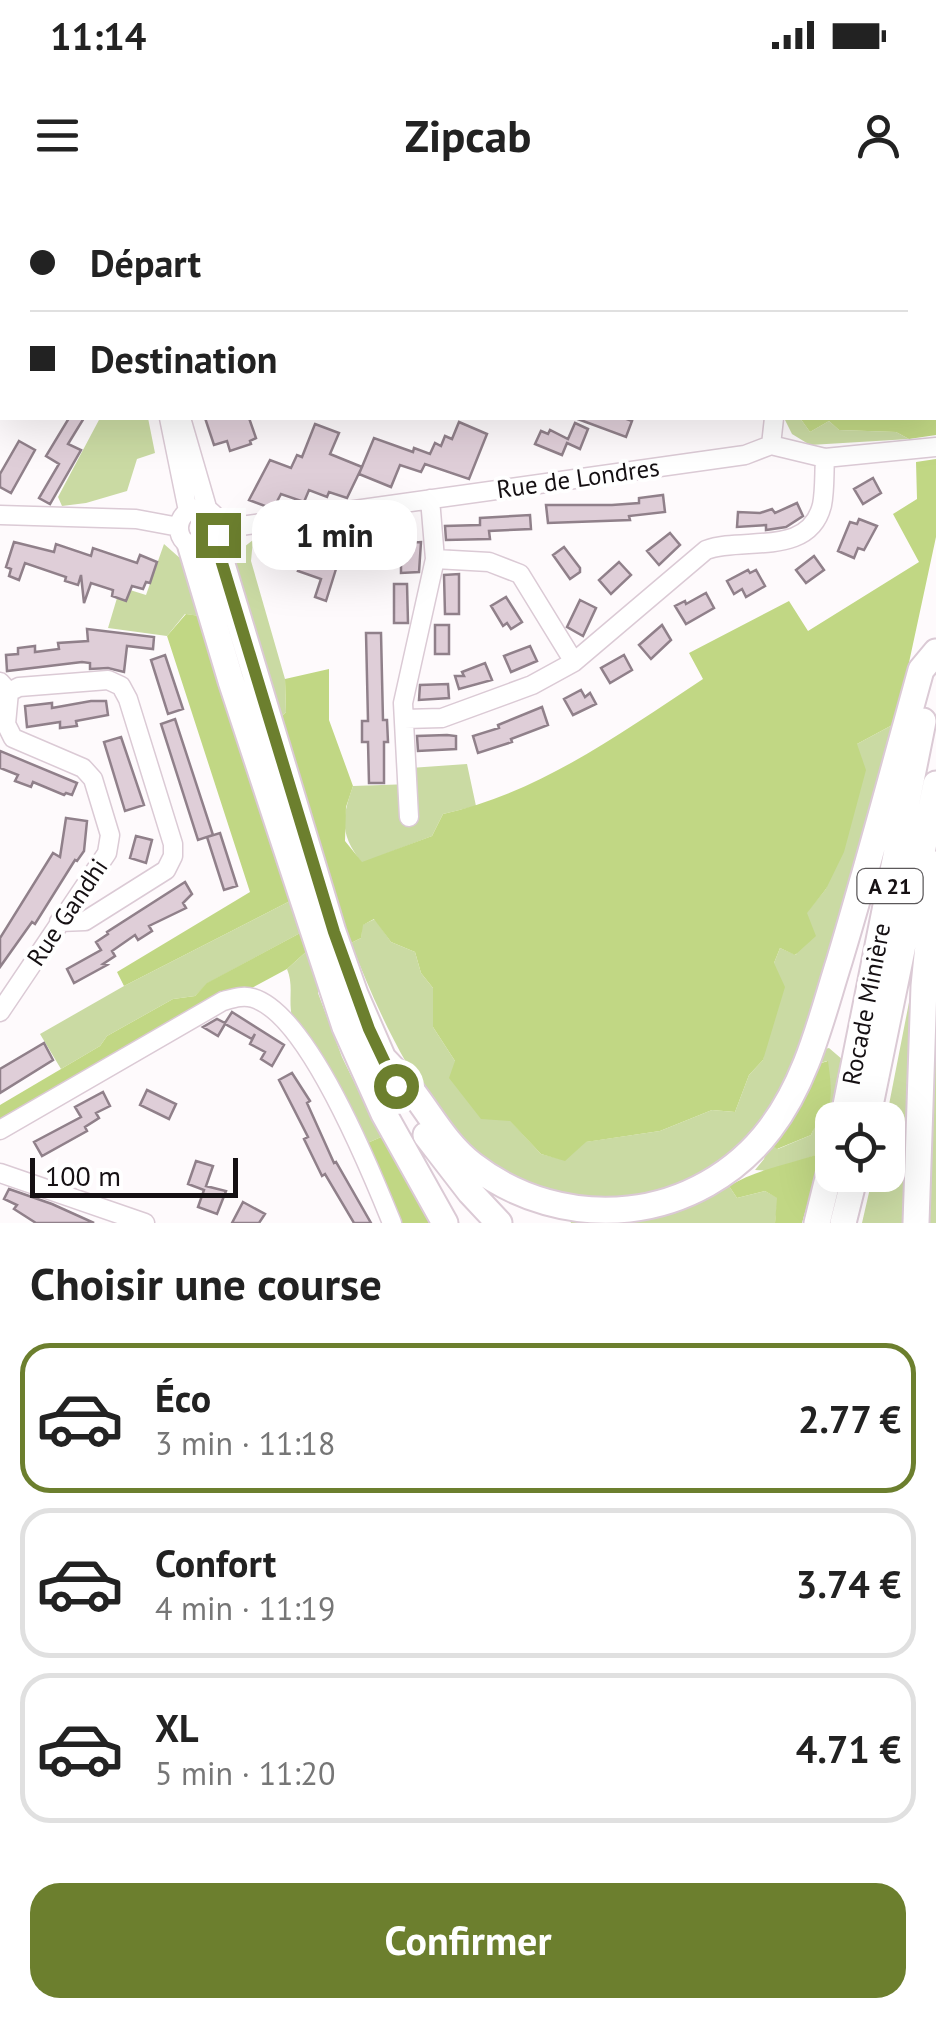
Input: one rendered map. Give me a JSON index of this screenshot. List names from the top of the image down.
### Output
{
  "streets": {
    "highway": ["A 21", "Rocade Minière"],
    "street": ["Rue de Londres", "Rue Gandhi"]
  },
  "scale_bar": "100 m",
  "page": {
    "status": "11:14",
    "header": "Zipcab",
    "banner": ["Départ", "Destination"],
    "bubble": "1 min",
    "scale": "100 m",
    "heading": "Choisir une course",
    "list": [
      {
        "name": "Éco",
        "note": "3 min · 11:18",
        "value": "2.77 €"
      },
      {
        "name": "Confort",
        "note": "4 min · 11:19",
        "value": "3.74 €"
      },
      {
        "name": "XL",
        "note": "5 min · 11:20",
        "value": "4.71 €"
      }
    ],
    "buttons": "Confirmer"
  }
}
